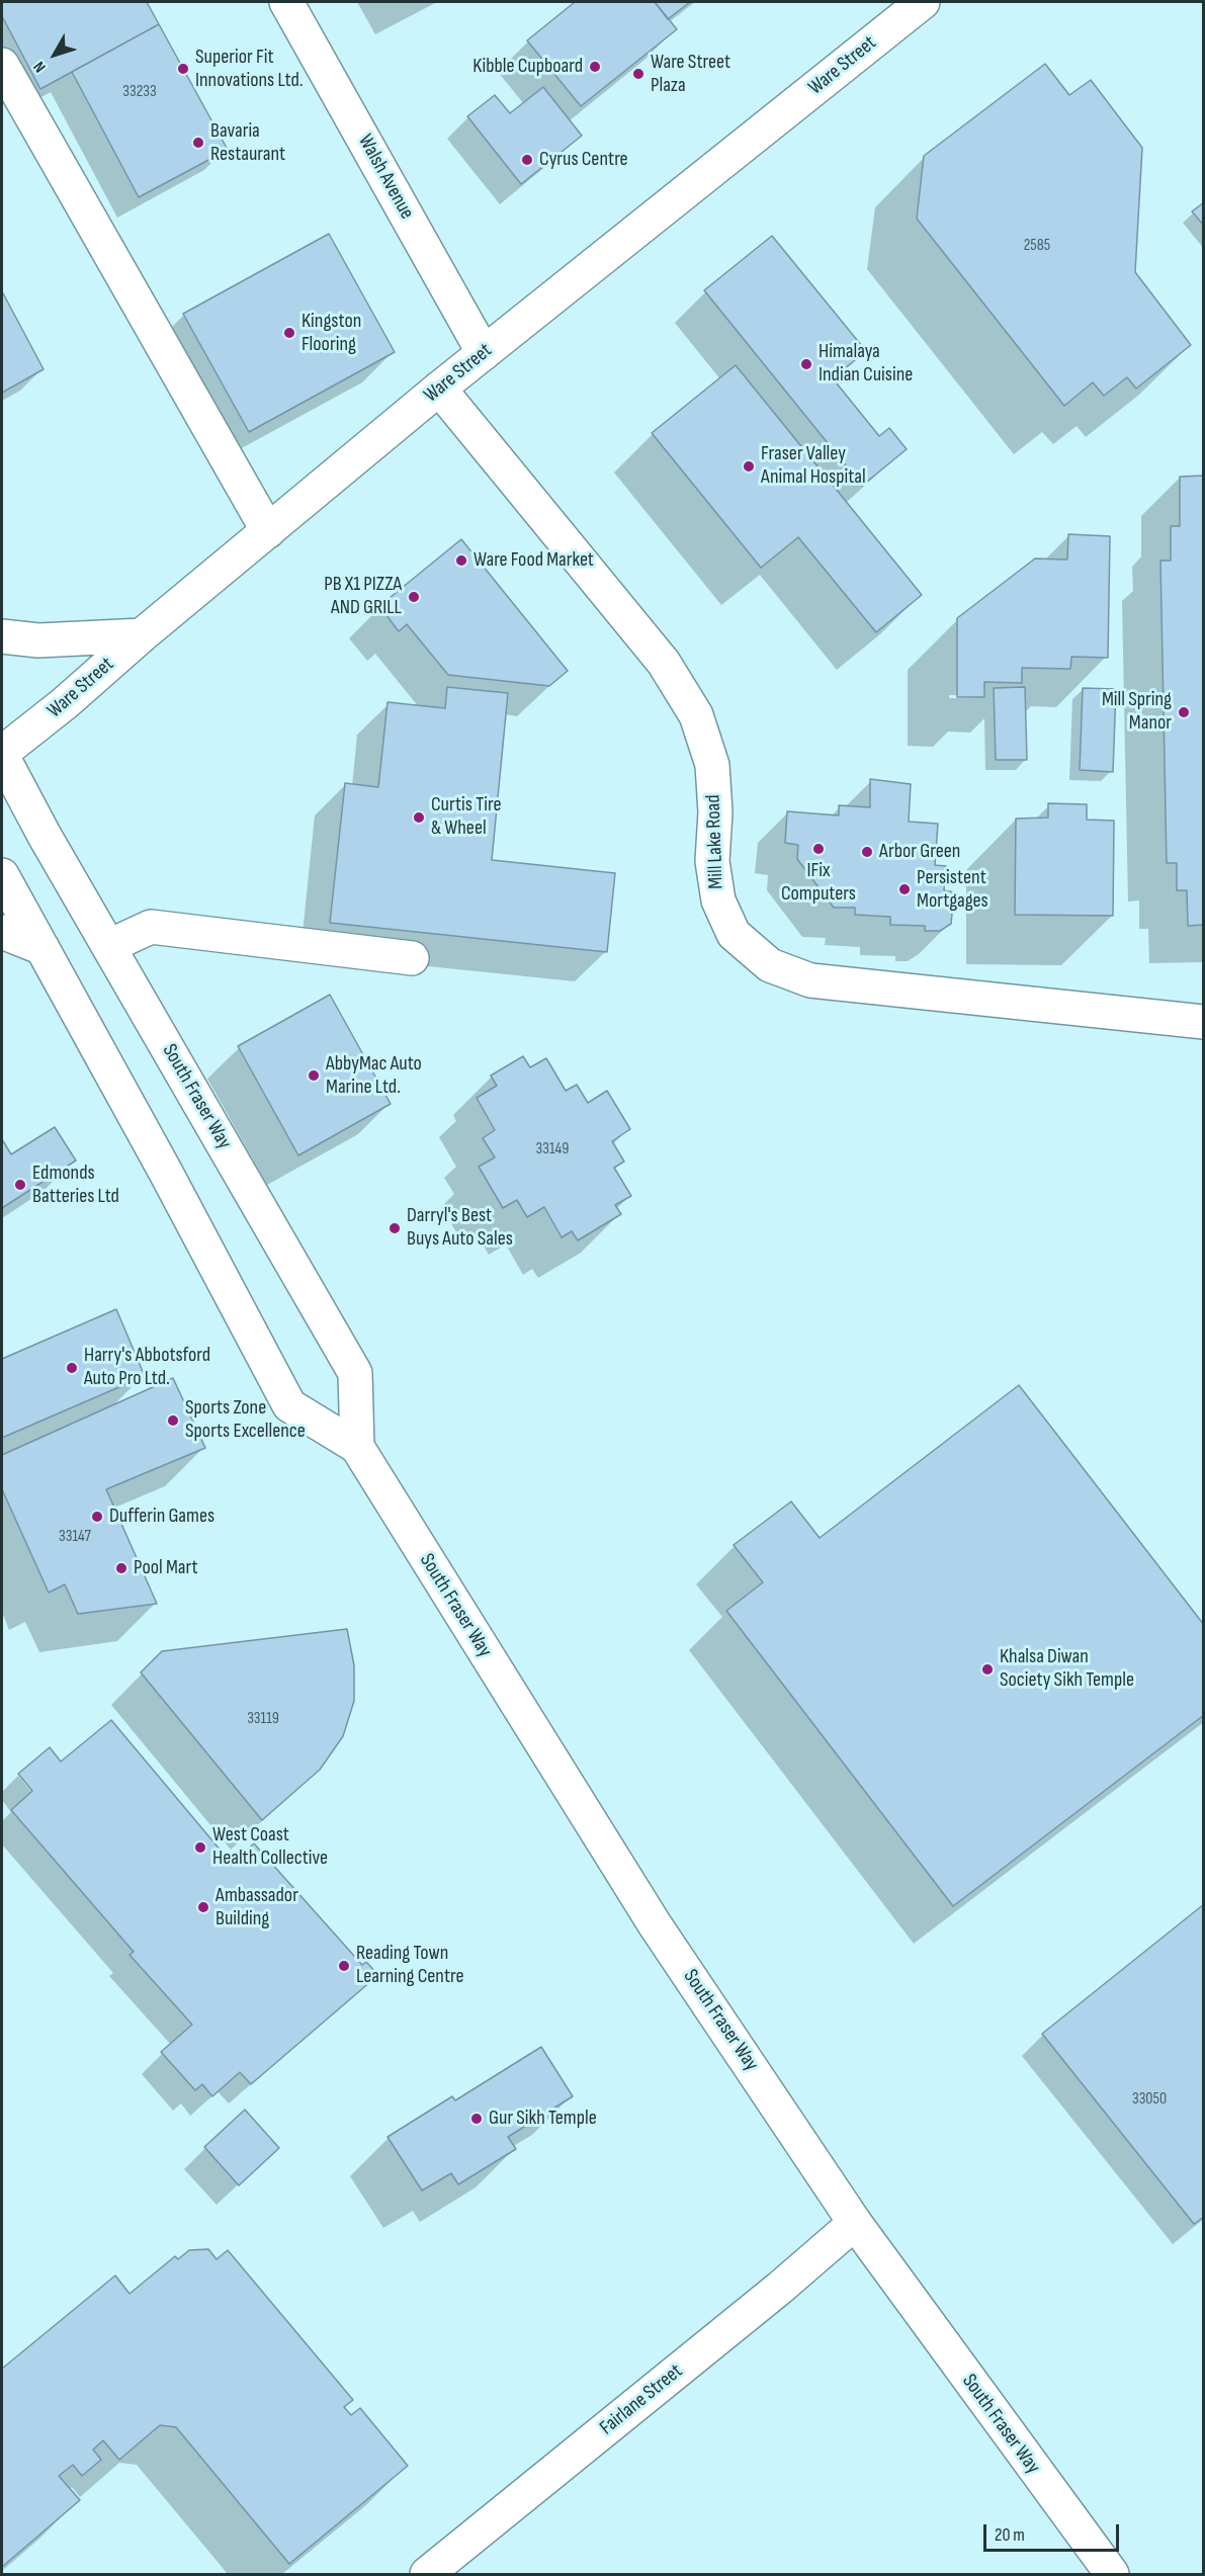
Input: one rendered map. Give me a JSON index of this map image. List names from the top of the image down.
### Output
{
  "streets": {
    "main road": [
      "Ware Street",
      "Walsh Avenue",
      "Mill Lake Road",
      "South Fraser Way",
      "Fairlane Street"
    ]
  },
  "crossings": [
    ["Ware Street", "Walsh Avenue"],
    ["Ware Street", "Mill Lake Road"],
    ["Ware Street", "South Fraser Way"],
    ["South Fraser Way", "Fairlane Street"]
  ],
  "places": [
    "Kibble Cupboard",
    "Superior Fit Innovations Ltd.",
    "Ware Street Plaza",
    "Bavaria Restaurant",
    "Cyrus Centre",
    "Kingston Flooring",
    "Himalaya Indian Cuisine",
    "Fraser Valley Animal Hospital",
    "Ware Food Market",
    "PB X1 PIZZA AND GRILL",
    "Mill Spring Manor",
    "Curtis Tire & Wheel",
    "IFix Computers",
    "Arbor Green",
    "Persistent Mortgages",
    "AbbyMac Auto Marine Ltd.",
    "Edmonds Batteries Ltd",
    "Darryl's Best Buys Auto Sales",
    "Harry's Abbotsford Auto Pro Ltd.",
    "Sports Zone Sports Excellence",
    "Dufferin Games",
    "Pool Mart",
    "Khalsa Diwan Society Sikh Temple",
    "West Coast Health Collective",
    "Ambassador Building",
    "Reading Town Learning Centre",
    "Gur Sikh Temple"
  ],
  "house_numbers": [
    "33233",
    "2585",
    "33149",
    "33147",
    "33119",
    "33050"
  ],
  "scale_bar": "20 m",
  "north": "bottom left"
}
